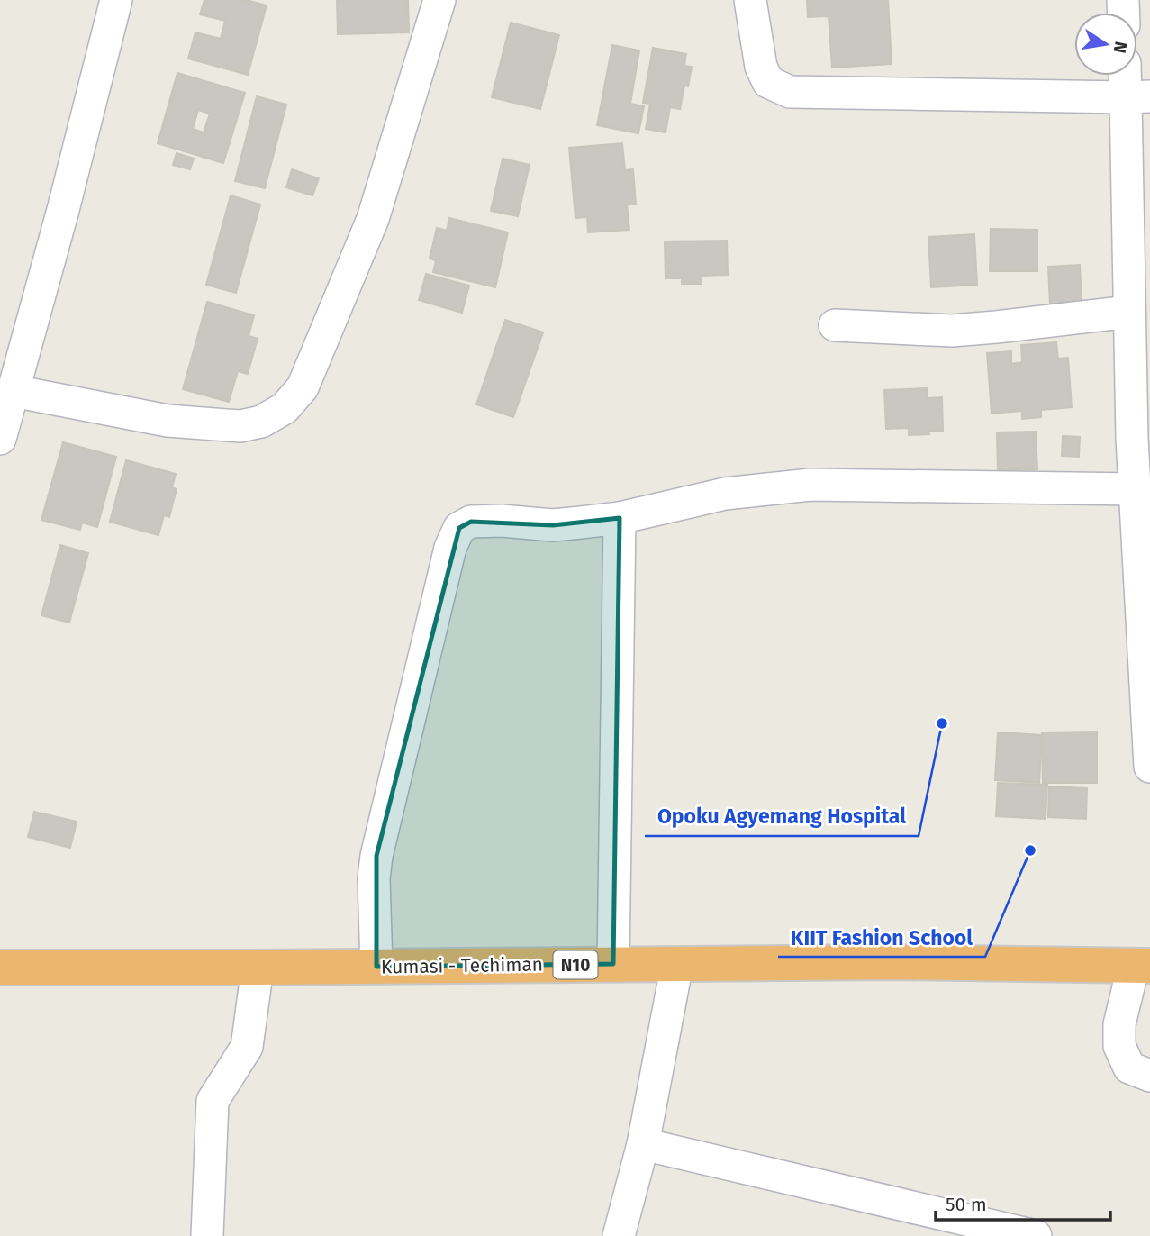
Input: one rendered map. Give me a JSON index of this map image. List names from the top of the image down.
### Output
{
  "streets": {
    "highway": ["N10", "Kumasi - Techiman"]
  },
  "places": ["Opoku Agyemang Hospital", "KIIT Fashion School"],
  "scale_bar": "50 m",
  "north": "right"
}
